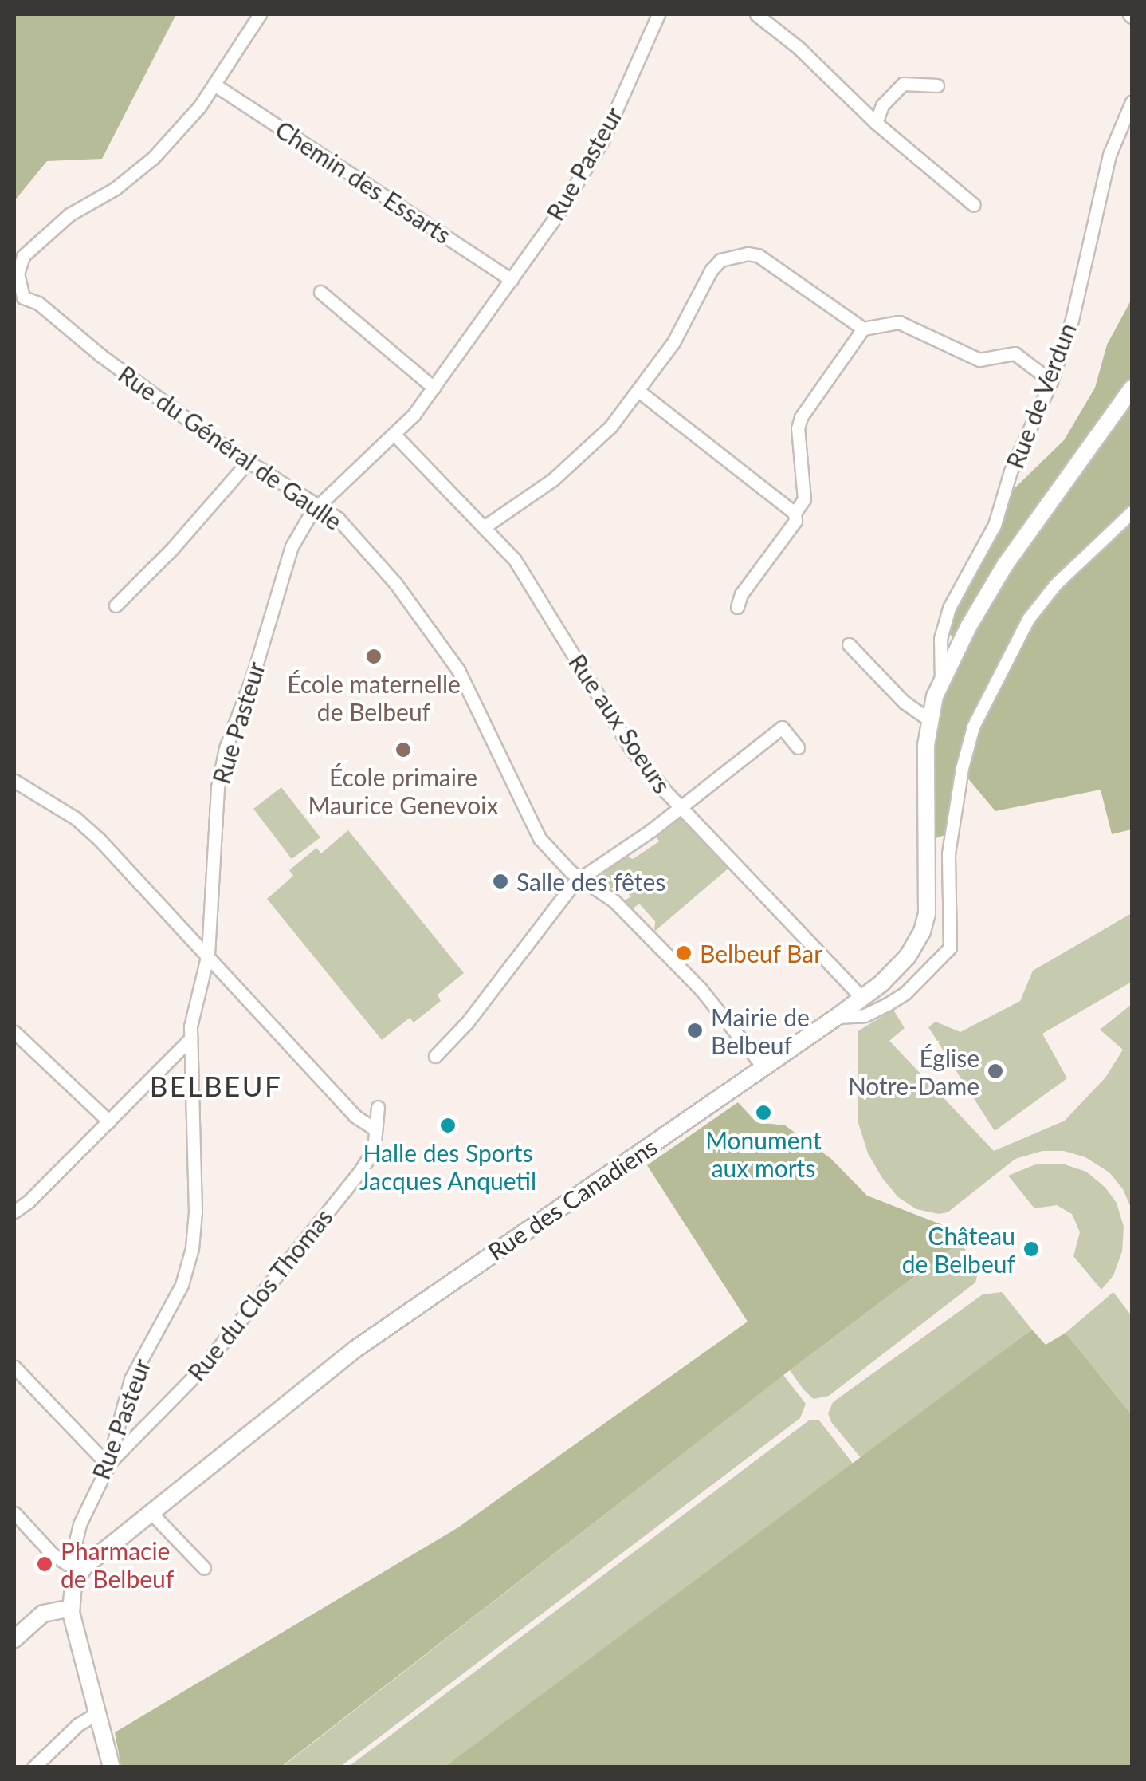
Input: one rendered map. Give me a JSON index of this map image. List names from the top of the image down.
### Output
{
  "streets": {
    "main road": ["Rue des Canadiens"],
    "street": [
      "Rue Pasteur",
      "Chemin des Essarts",
      "Rue de Verdun",
      "Rue du Général de Gaulle",
      "Rue aux Soeurs",
      "Rue du Clos Thomas"
    ]
  },
  "crossings": [
    ["Rue Pasteur", "Chemin des Essarts"],
    ["Rue Pasteur", "Rue du Général de Gaulle"],
    ["Rue Pasteur", "Rue aux Soeurs"],
    ["Rue Pasteur", "Rue des Canadiens"],
    ["Rue Pasteur", "Rue du Clos Thomas"],
    ["Rue du Général de Gaulle", "Rue des Canadiens"],
    ["Rue aux Soeurs", "Rue des Canadiens"]
  ],
  "districts": ["BELBEUF"],
  "places": [
    "École maternelle de Belbeuf",
    "École primaire Maurice Genevoix",
    "Salle des fêtes",
    "Belbeuf Bar",
    "Mairie de Belbeuf",
    "Église Notre-Dame",
    "Monument aux morts",
    "Halle des Sports Jacques Anquetil",
    "Château de Belbeuf",
    "Pharmacie de Belbeuf"
  ]
}
